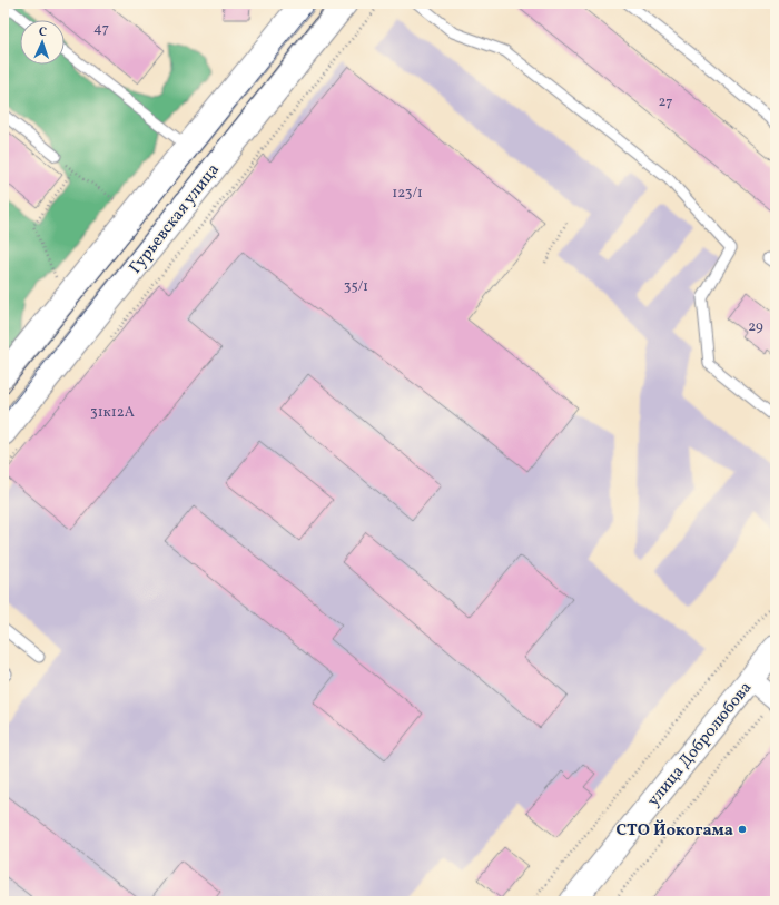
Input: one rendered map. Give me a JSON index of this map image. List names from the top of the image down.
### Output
{
  "streets": {
    "street": ["Гурьевская улица", "улица Добролюбова"]
  },
  "places": ["СТО Йокогама"],
  "house_numbers": [
    "47",
    "27",
    "123/1",
    "35/1",
    "29",
    "31к12А"
  ],
  "north": "top"
}
